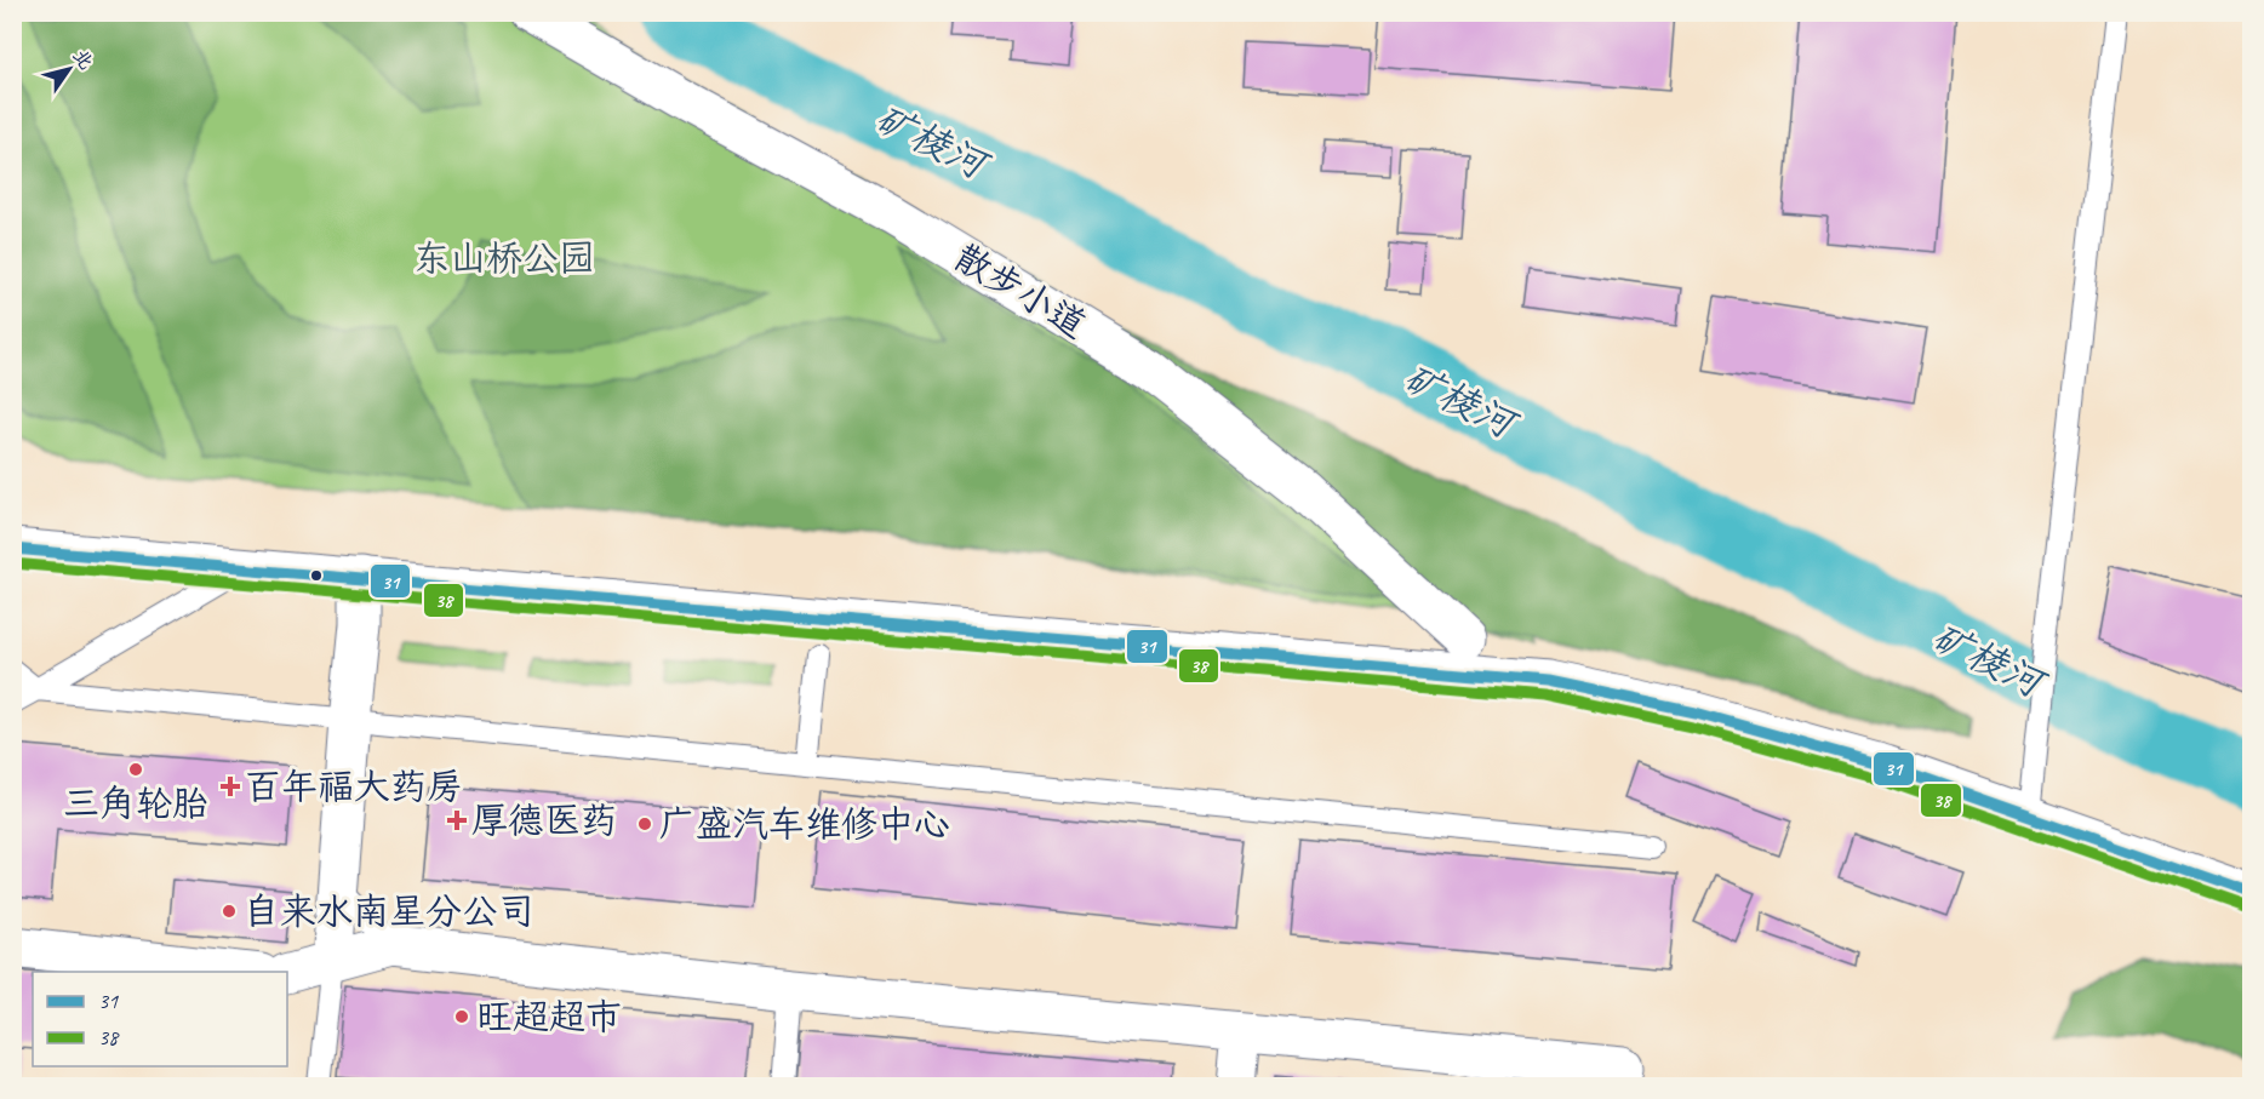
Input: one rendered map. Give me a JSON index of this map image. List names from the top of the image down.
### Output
{
  "streets": {
    "street": ["散步小道"]
  },
  "water": ["矿棱河"],
  "parks": ["东山桥公园"],
  "places": {
    "other": [
      "三角轮胎",
      "广盛汽车维修中心",
      "自来水南星分公司",
      "旺超超市"
    ],
    "health": ["百年福大药房", "厚德医药"]
  },
  "lines": ["transit line 31", "transit line 38"],
  "legend": ["31", "38"],
  "north": "top right"
}
